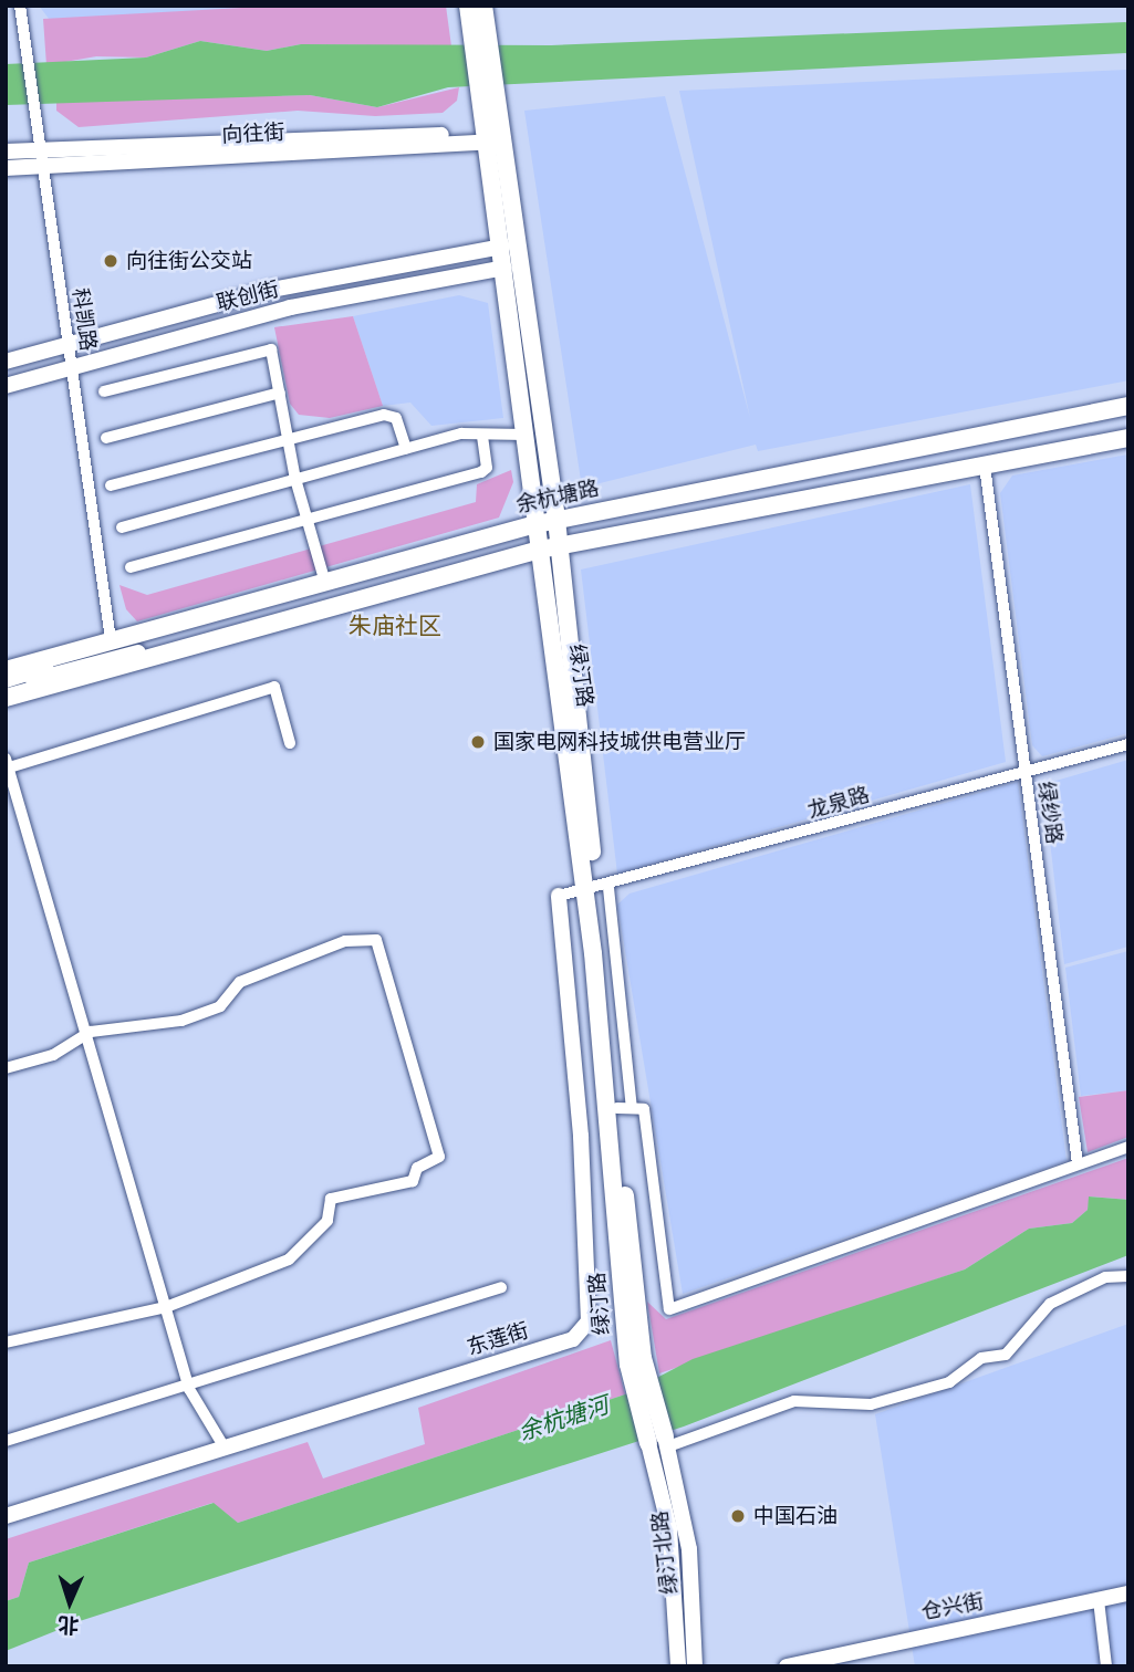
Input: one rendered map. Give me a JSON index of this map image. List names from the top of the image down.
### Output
{
  "streets": {
    "main road": ["余杭塘路", "绿汀路"],
    "street": [
      "向往街",
      "联创街",
      "科凯路",
      "龙泉路",
      "绿纱路",
      "东莲街",
      "绿汀北路",
      "仓兴街"
    ]
  },
  "crossings": [
    ["向往街", "科凯路"],
    ["向往街", "绿汀路"],
    ["联创街", "科凯路"],
    ["联创街", "绿汀路"],
    ["科凯路", "余杭塘路"],
    ["余杭塘路", "绿汀路"],
    ["绿汀路", "龙泉路"],
    ["绿汀路", "绿汀北路"],
    ["龙泉路", "绿纱路"],
    ["龙泉路", "东莲街"]
  ],
  "districts": ["朱庙社区"],
  "water": ["余杭塘河"],
  "places": ["向往街公交站", "国家电网科技城供电营业厅", "中国石油"],
  "north": "bottom"
}
